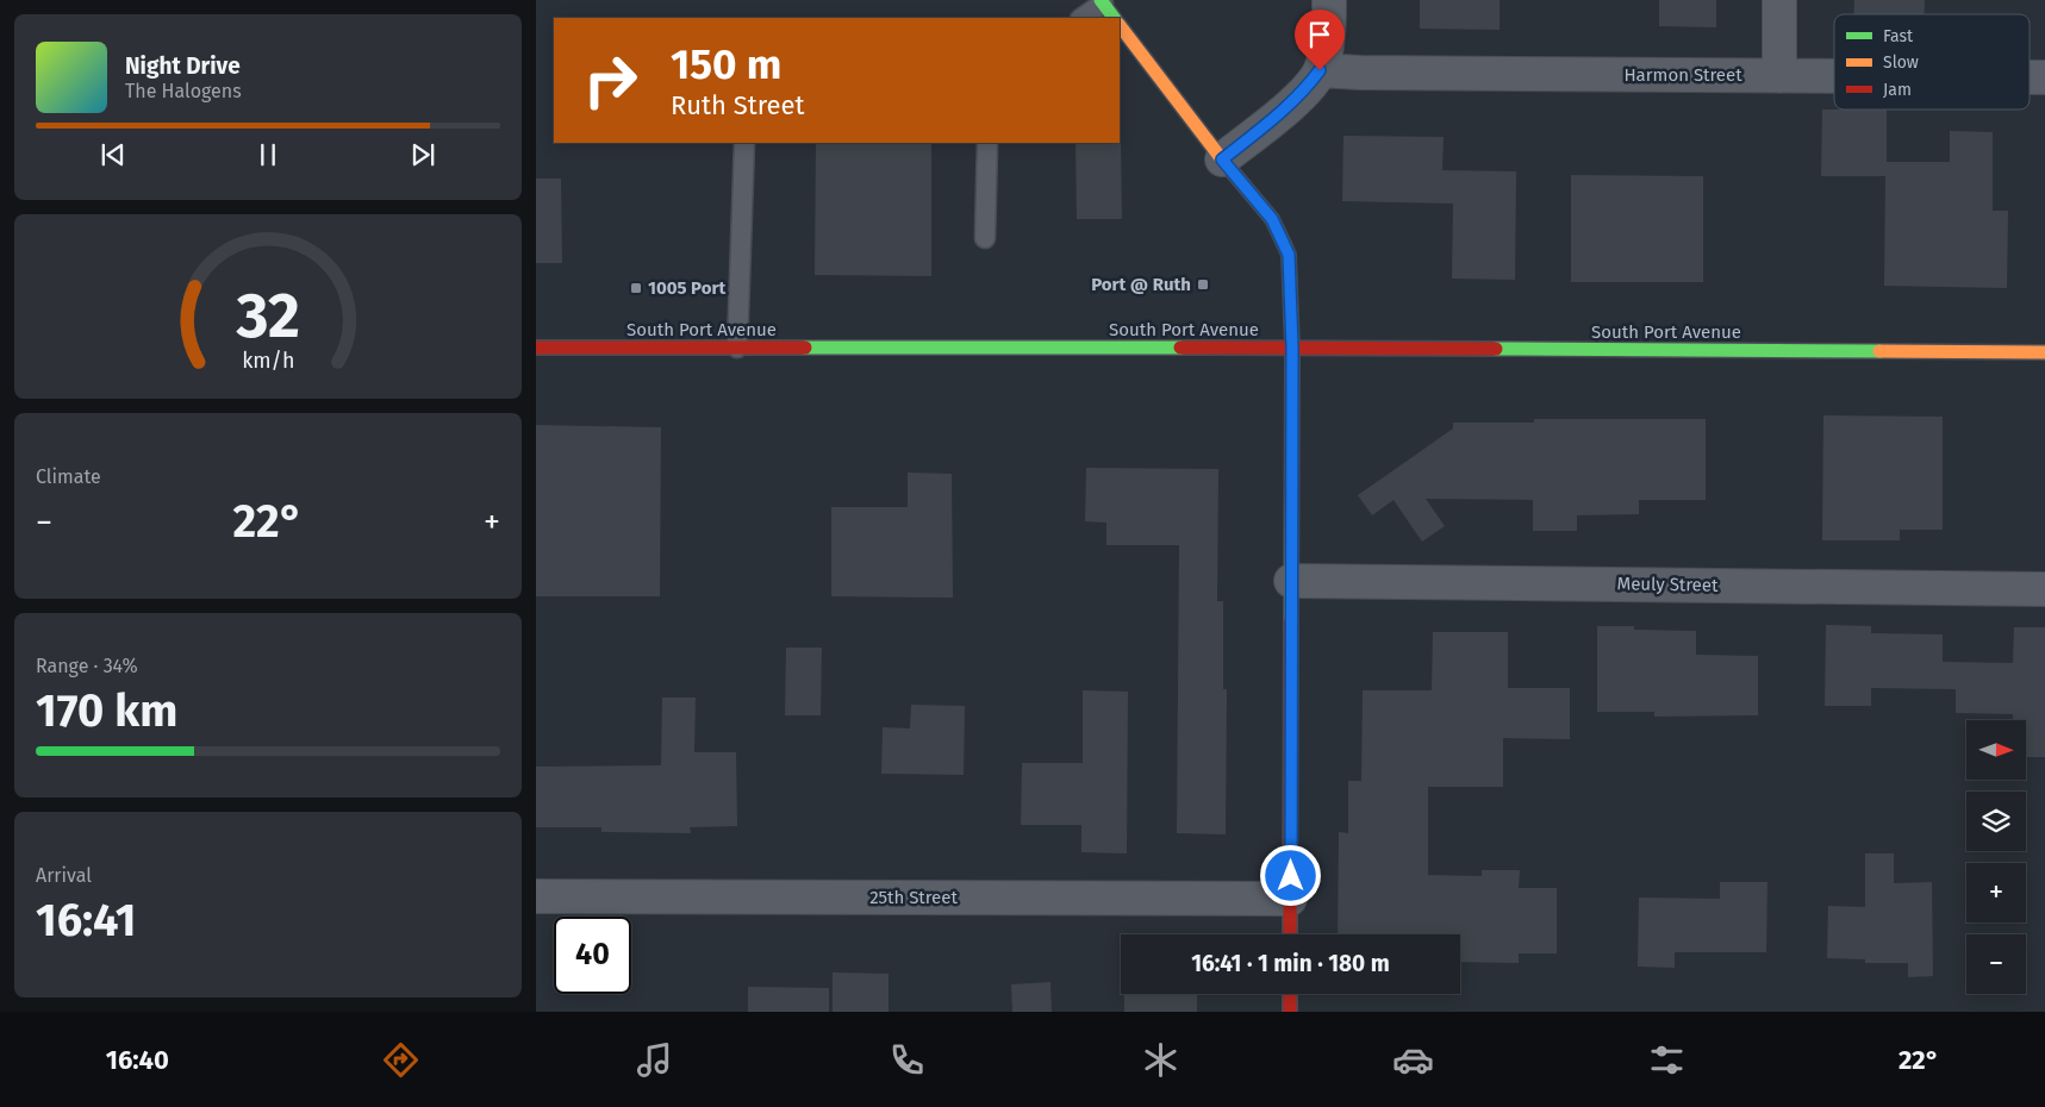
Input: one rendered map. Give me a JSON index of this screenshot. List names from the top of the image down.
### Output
{
  "streets": {
    "main road": ["South Port Avenue"],
    "street": ["Harmon Street", "Meuly Street", "25th Street"]
  },
  "places": {
    "transit": ["Port @ Ruth", "1005 Port"]
  },
  "legend": ["Fast", "Slow", "Jam"],
  "north": "right",
  "page": {
    "turn": ["150 m", "Ruth Street"],
    "song": ["Night Drive", "The Halogens"],
    "tile": [
      "Climate",
      ["Range · 34%", "170 km"],
      ["Arrival", "16:41"]
    ],
    "heat": ["−", "22°", "+"],
    "map_buttons": ["+", "−"],
    "limit": "40",
    "trip": "16:41 · 1 min · 180 m",
    "tabs": ["16:40", "22°"],
    "gauge": ["32", "km/h"]
  }
}
